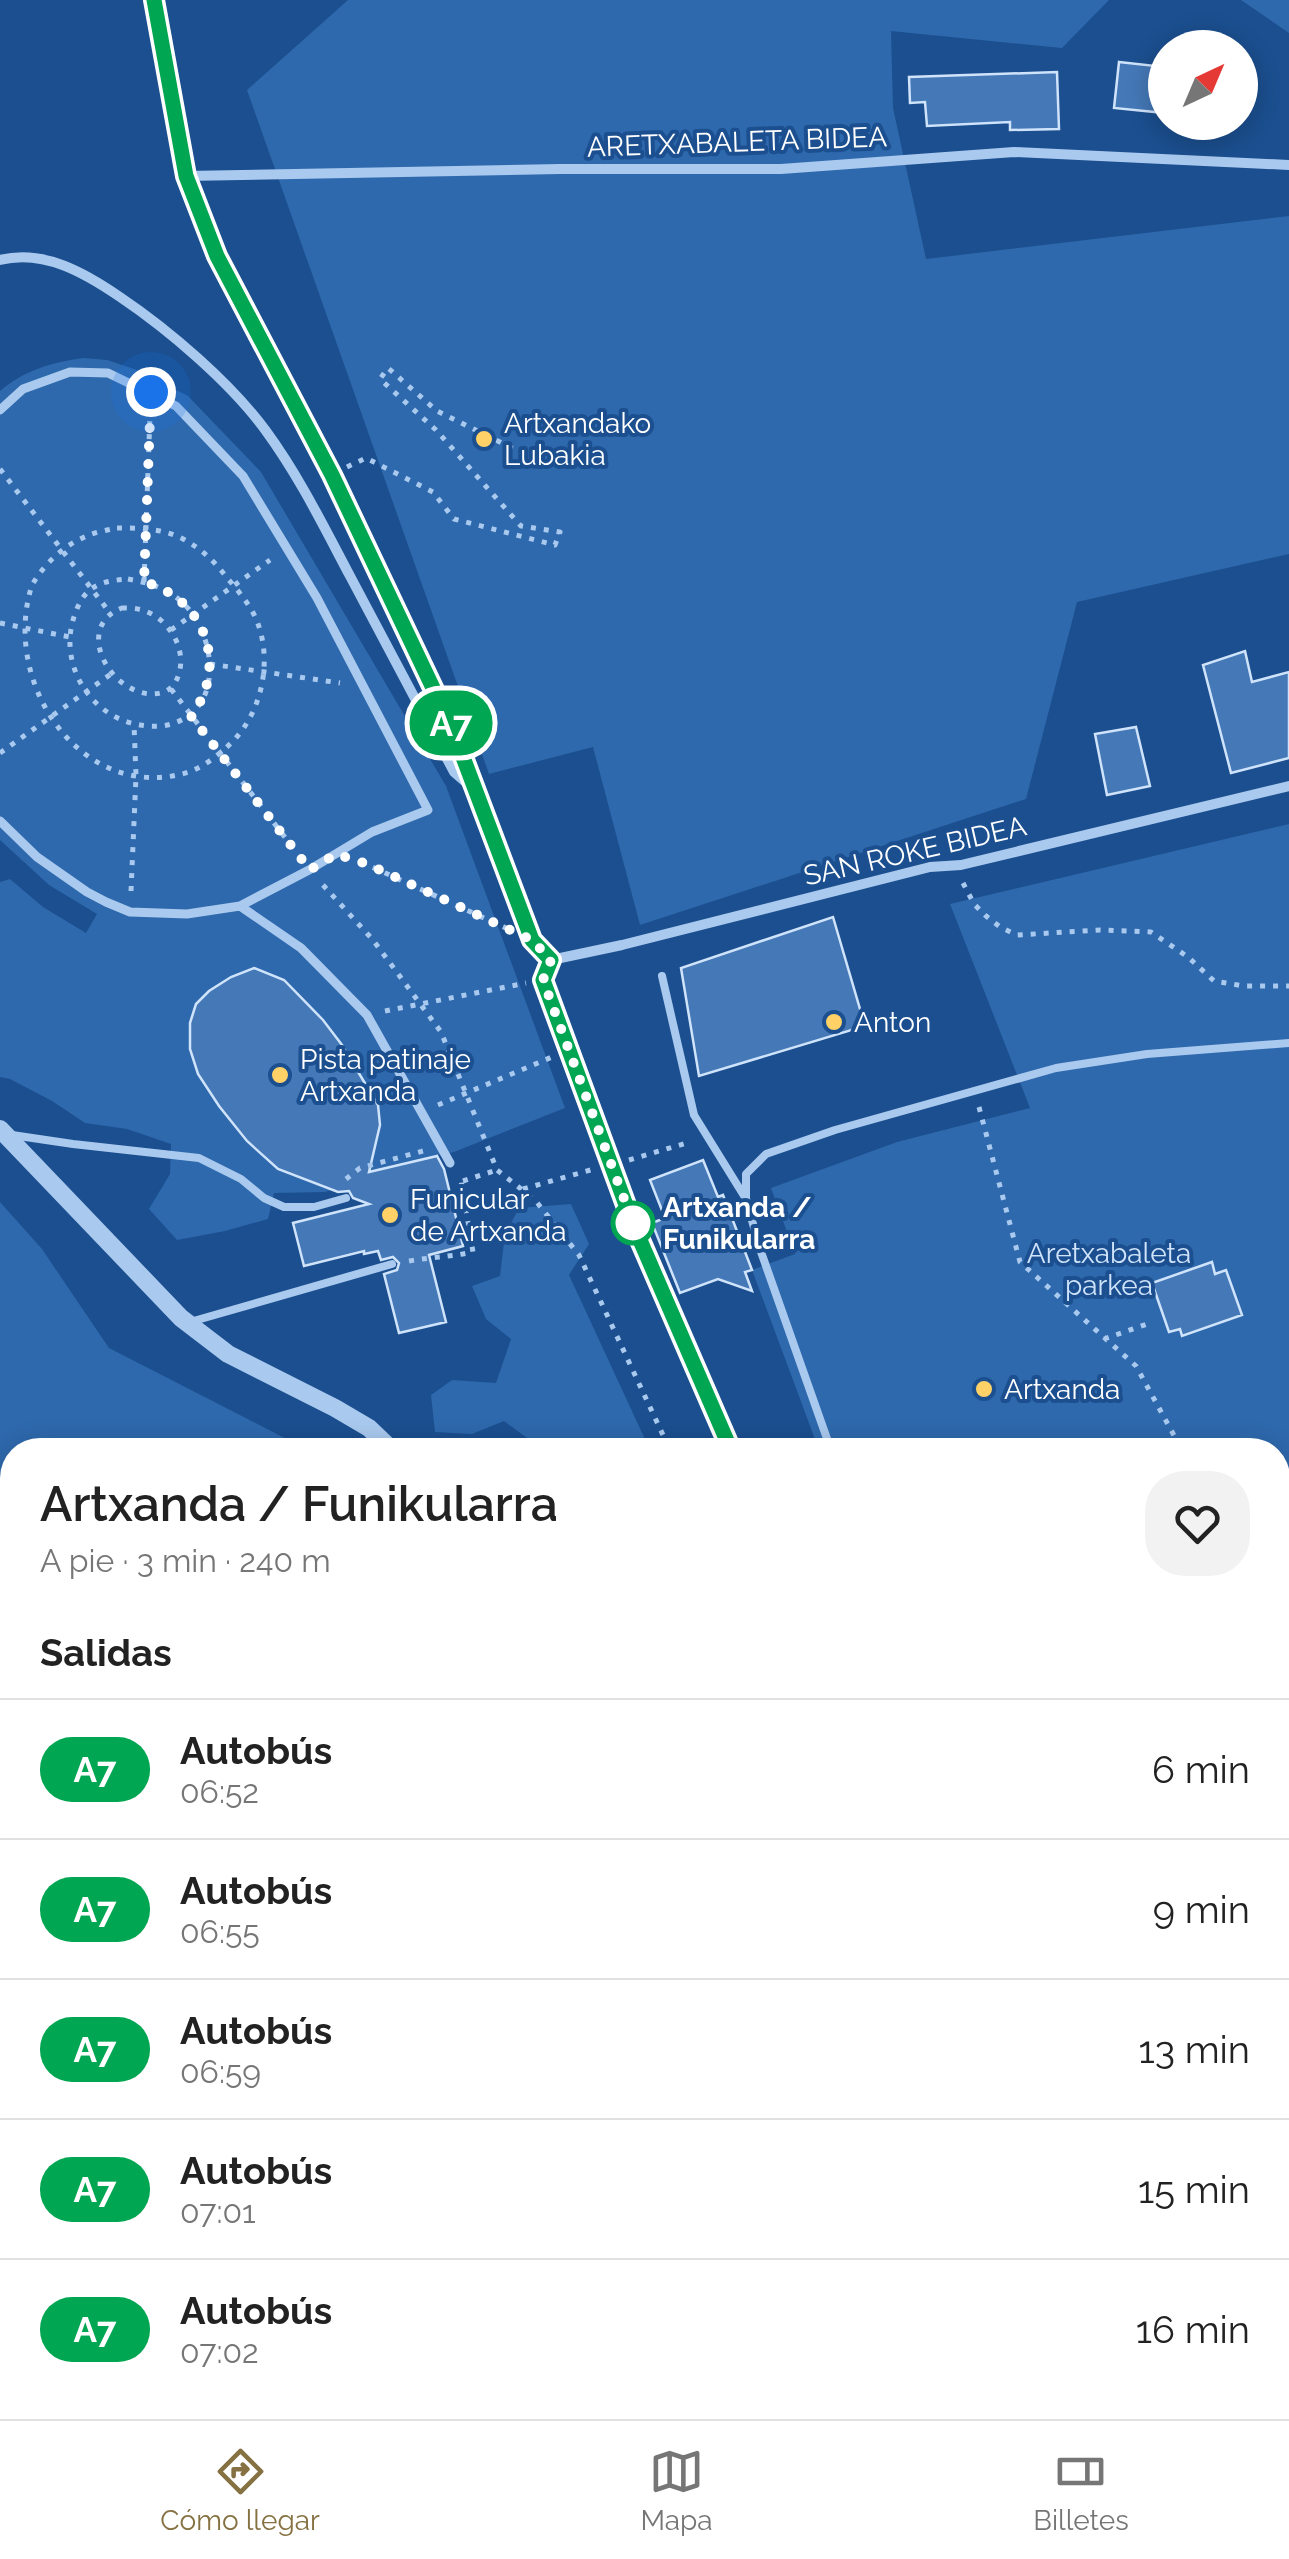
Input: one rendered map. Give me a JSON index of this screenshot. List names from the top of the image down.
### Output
{
  "streets": {
    "street": ["ARETXABALETA BIDEA", "SAN ROKE BIDEA"]
  },
  "parks": ["Aretxabaleta parkea"],
  "places": [
    "Artxandako Lubakia",
    "Anton",
    "Pista patinaje Artxanda",
    "Funicular de Artxanda",
    "Artxanda / Funikularra",
    "Artxanda"
  ],
  "lines": ["bus line A7"],
  "north": "top right",
  "page": {
    "on_map": "A7",
    "heading": [
      ["Artxanda / Funikularra", "A pie · 3 min · 240 m"],
      "Salidas"
    ],
    "list": [
      {
        "mark": "A7",
        "name": "Autobús",
        "note": "06:52",
        "value": "6 min"
      },
      {
        "mark": "A7",
        "name": "Autobús",
        "note": "06:55",
        "value": "9 min"
      },
      {
        "mark": "A7",
        "name": "Autobús",
        "note": "06:59",
        "value": "13 min"
      },
      {
        "mark": "A7",
        "name": "Autobús",
        "note": "07:01",
        "value": "15 min"
      },
      {
        "mark": "A7",
        "name": "Autobús",
        "note": "07:02",
        "value": "16 min"
      }
    ],
    "tabs": ["Cómo llegar", "Mapa", "Billetes"]
  }
}
